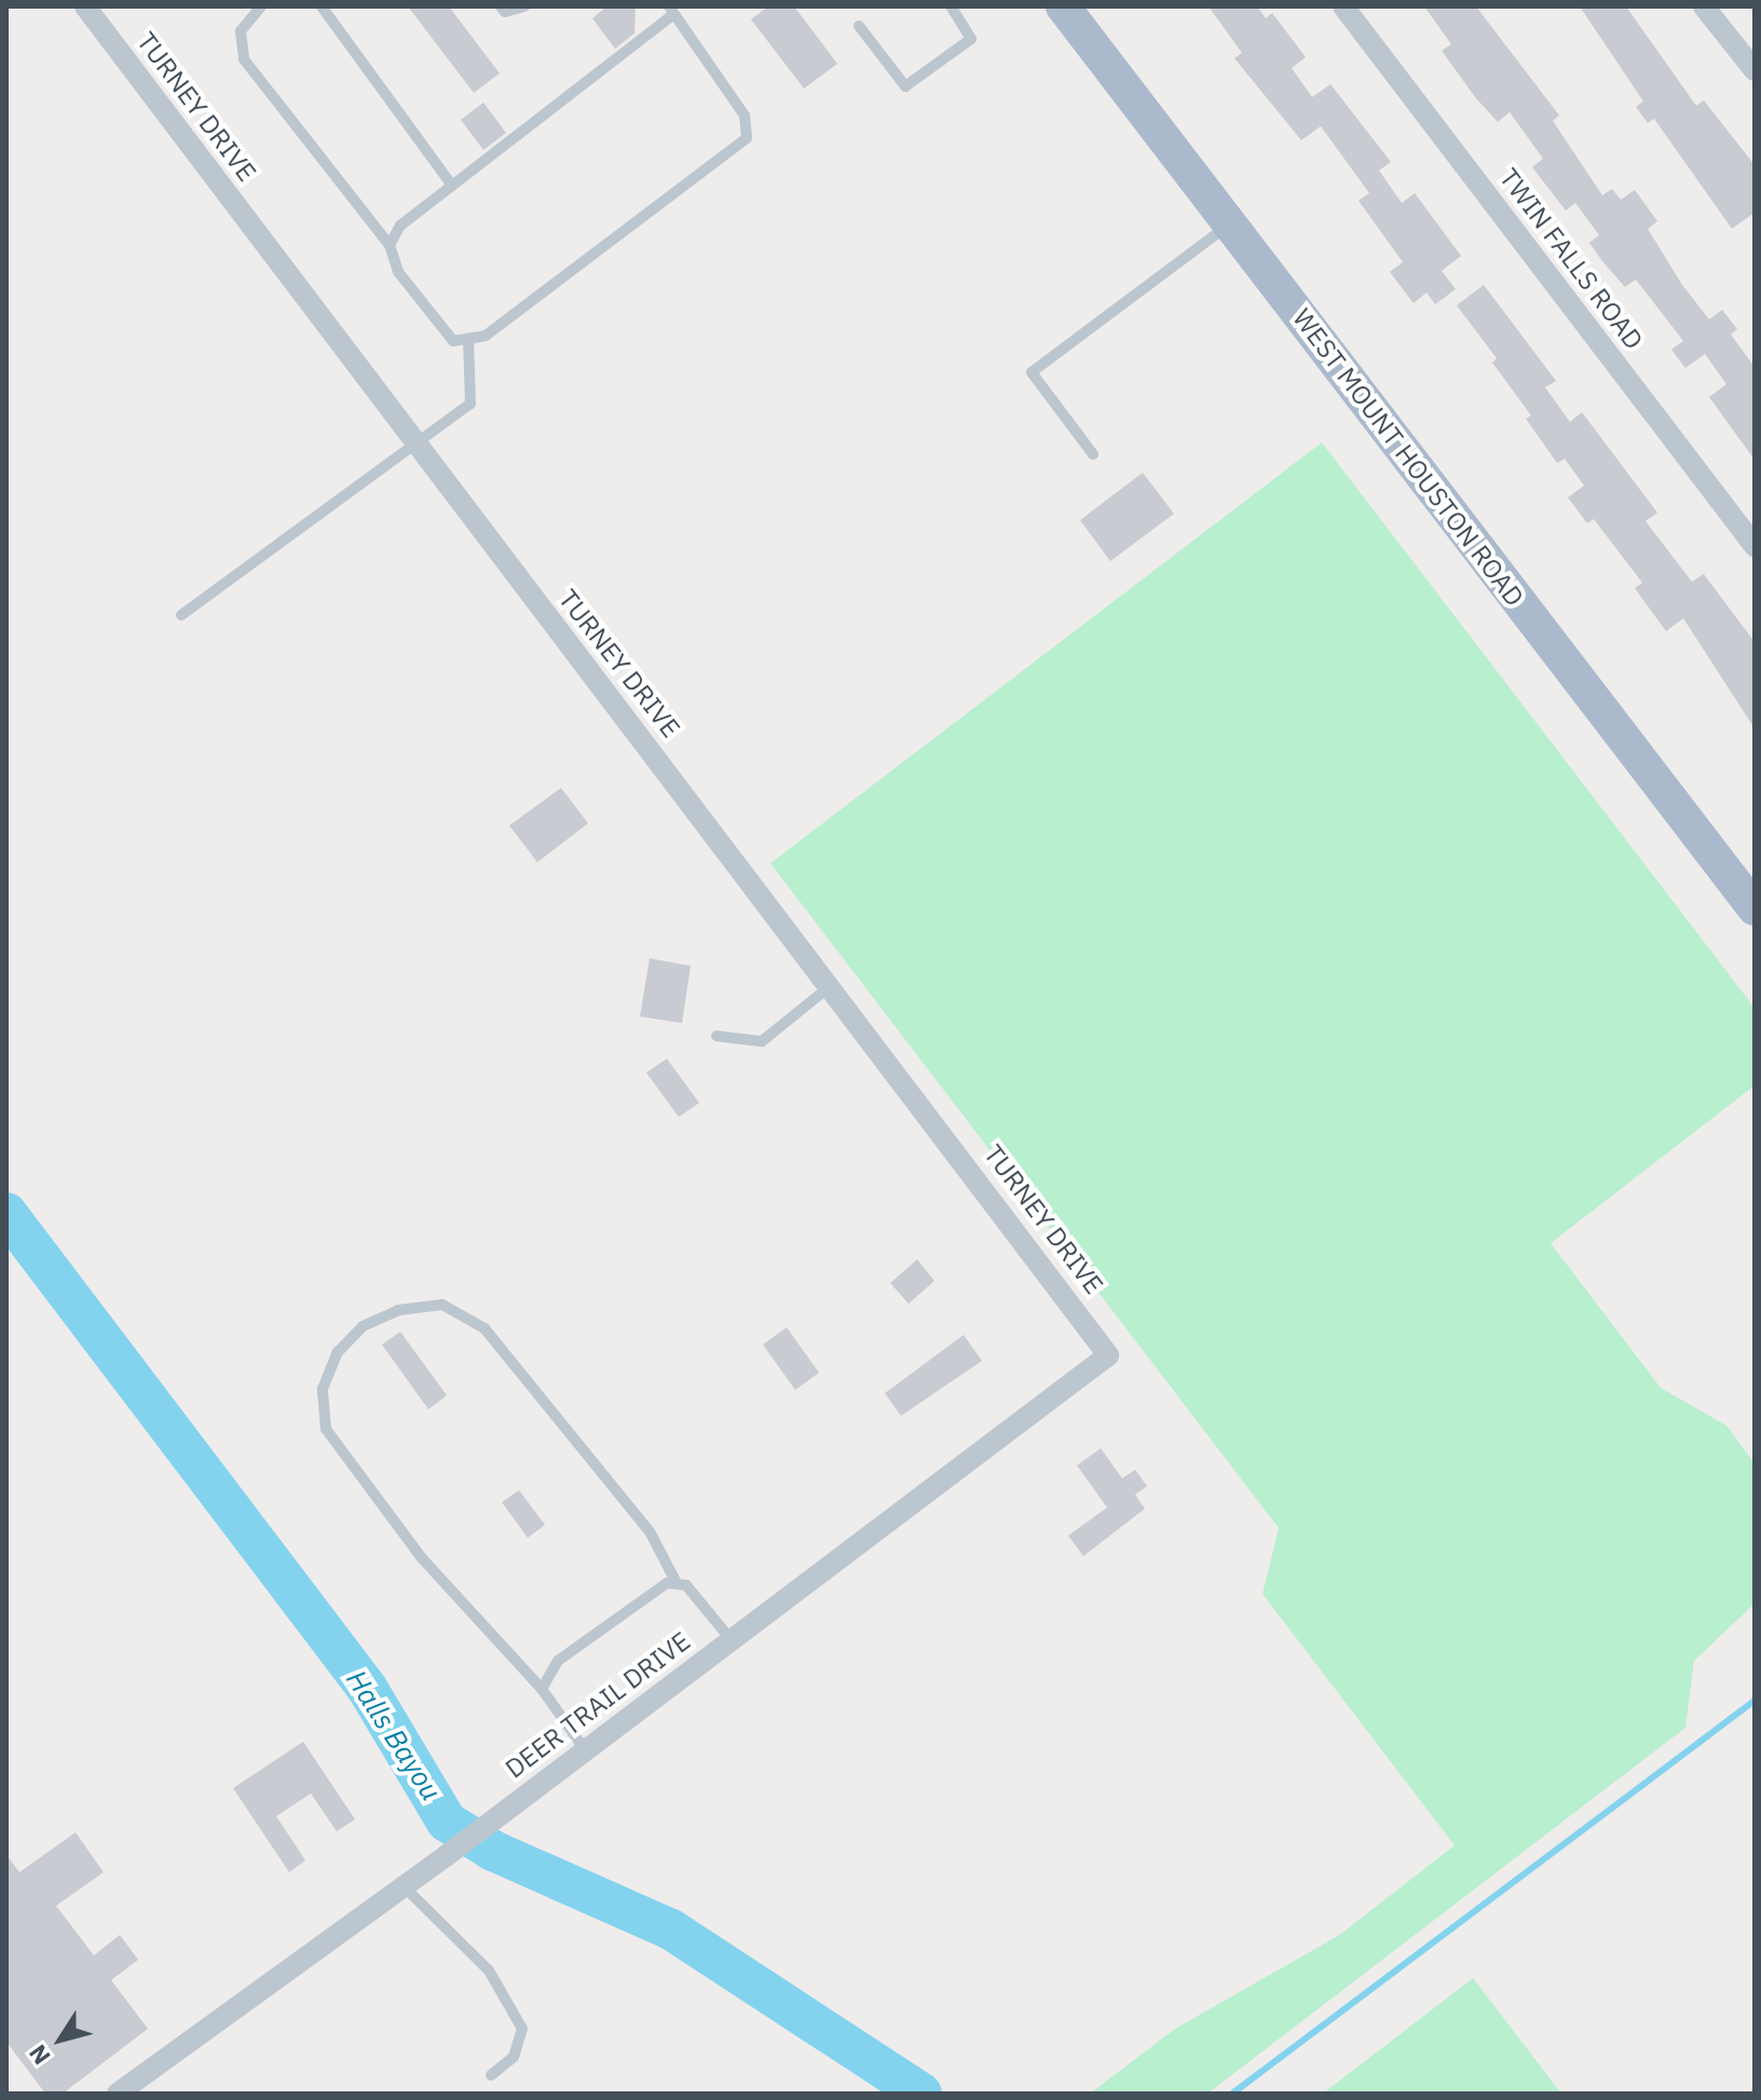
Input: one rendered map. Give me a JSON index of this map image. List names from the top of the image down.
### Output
{
  "streets": {
    "main road": ["WEST MOUNT HOUSTON ROAD"],
    "street": ["TURNEY DRIVE", "TWIN FALLS ROAD", "DEER TRAIL DRIVE"]
  },
  "crossings": [
    ["TURNEY DRIVE", "DEER TRAIL DRIVE"]
  ],
  "water": ["Halls Bayou"],
  "north": "bottom left"
}
